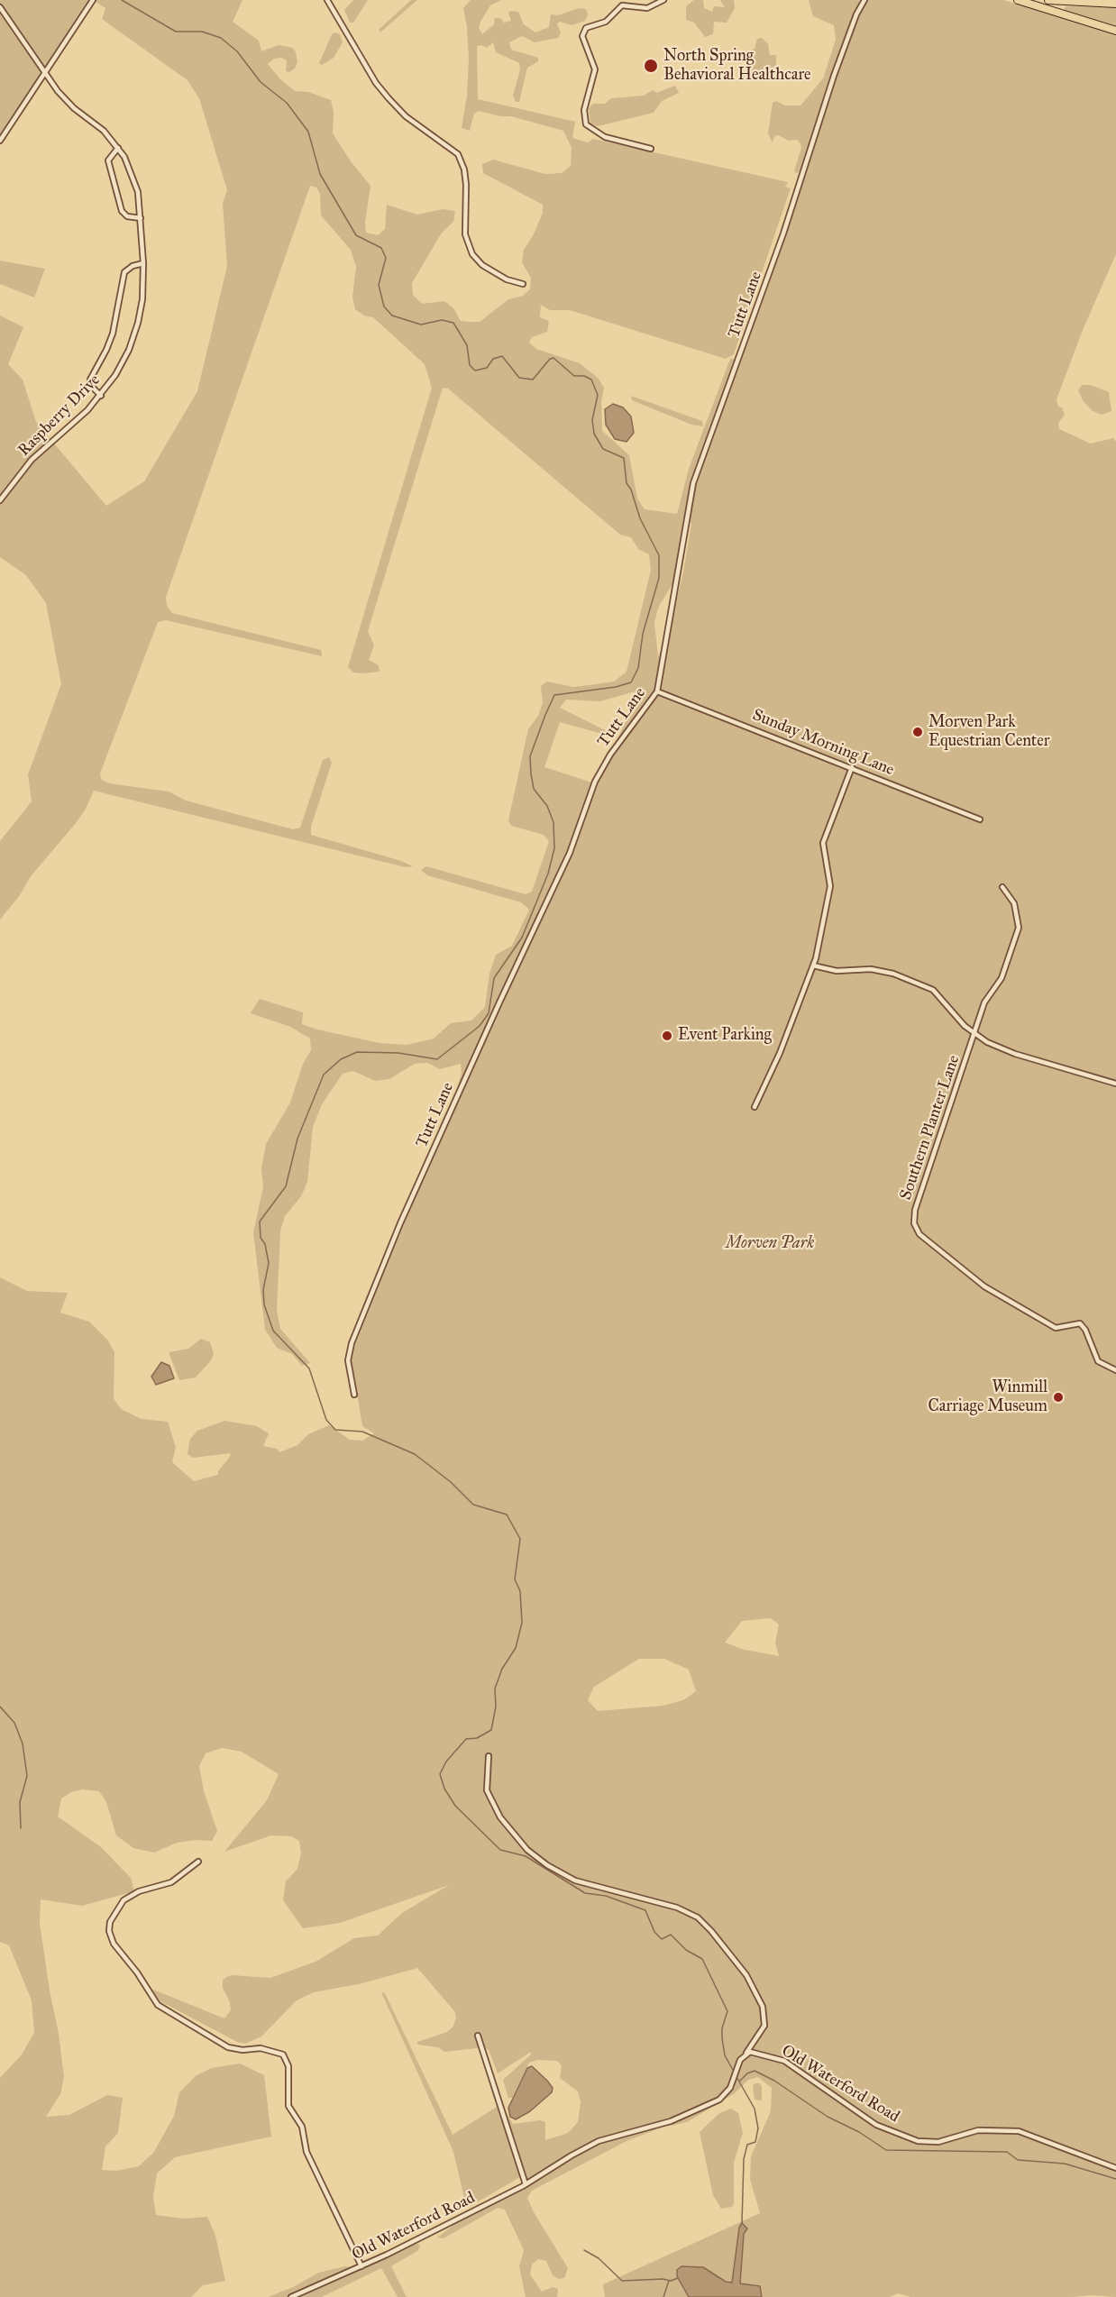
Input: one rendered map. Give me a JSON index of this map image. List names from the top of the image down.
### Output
{
  "streets": {
    "street": [
      "Tutt Lane",
      "Raspberry Drive",
      "Sunday Morning Lane",
      "Southern Planter Lane",
      "Old Waterford Road"
    ]
  },
  "crossings": [
    ["Tutt Lane", "Sunday Morning Lane"]
  ],
  "parks": ["Morven Park"],
  "places": [
    "North Spring Behavioral Healthcare",
    "Morven Park Equestrian Center",
    "Event Parking",
    "Winmill Carriage Museum"
  ]
}
